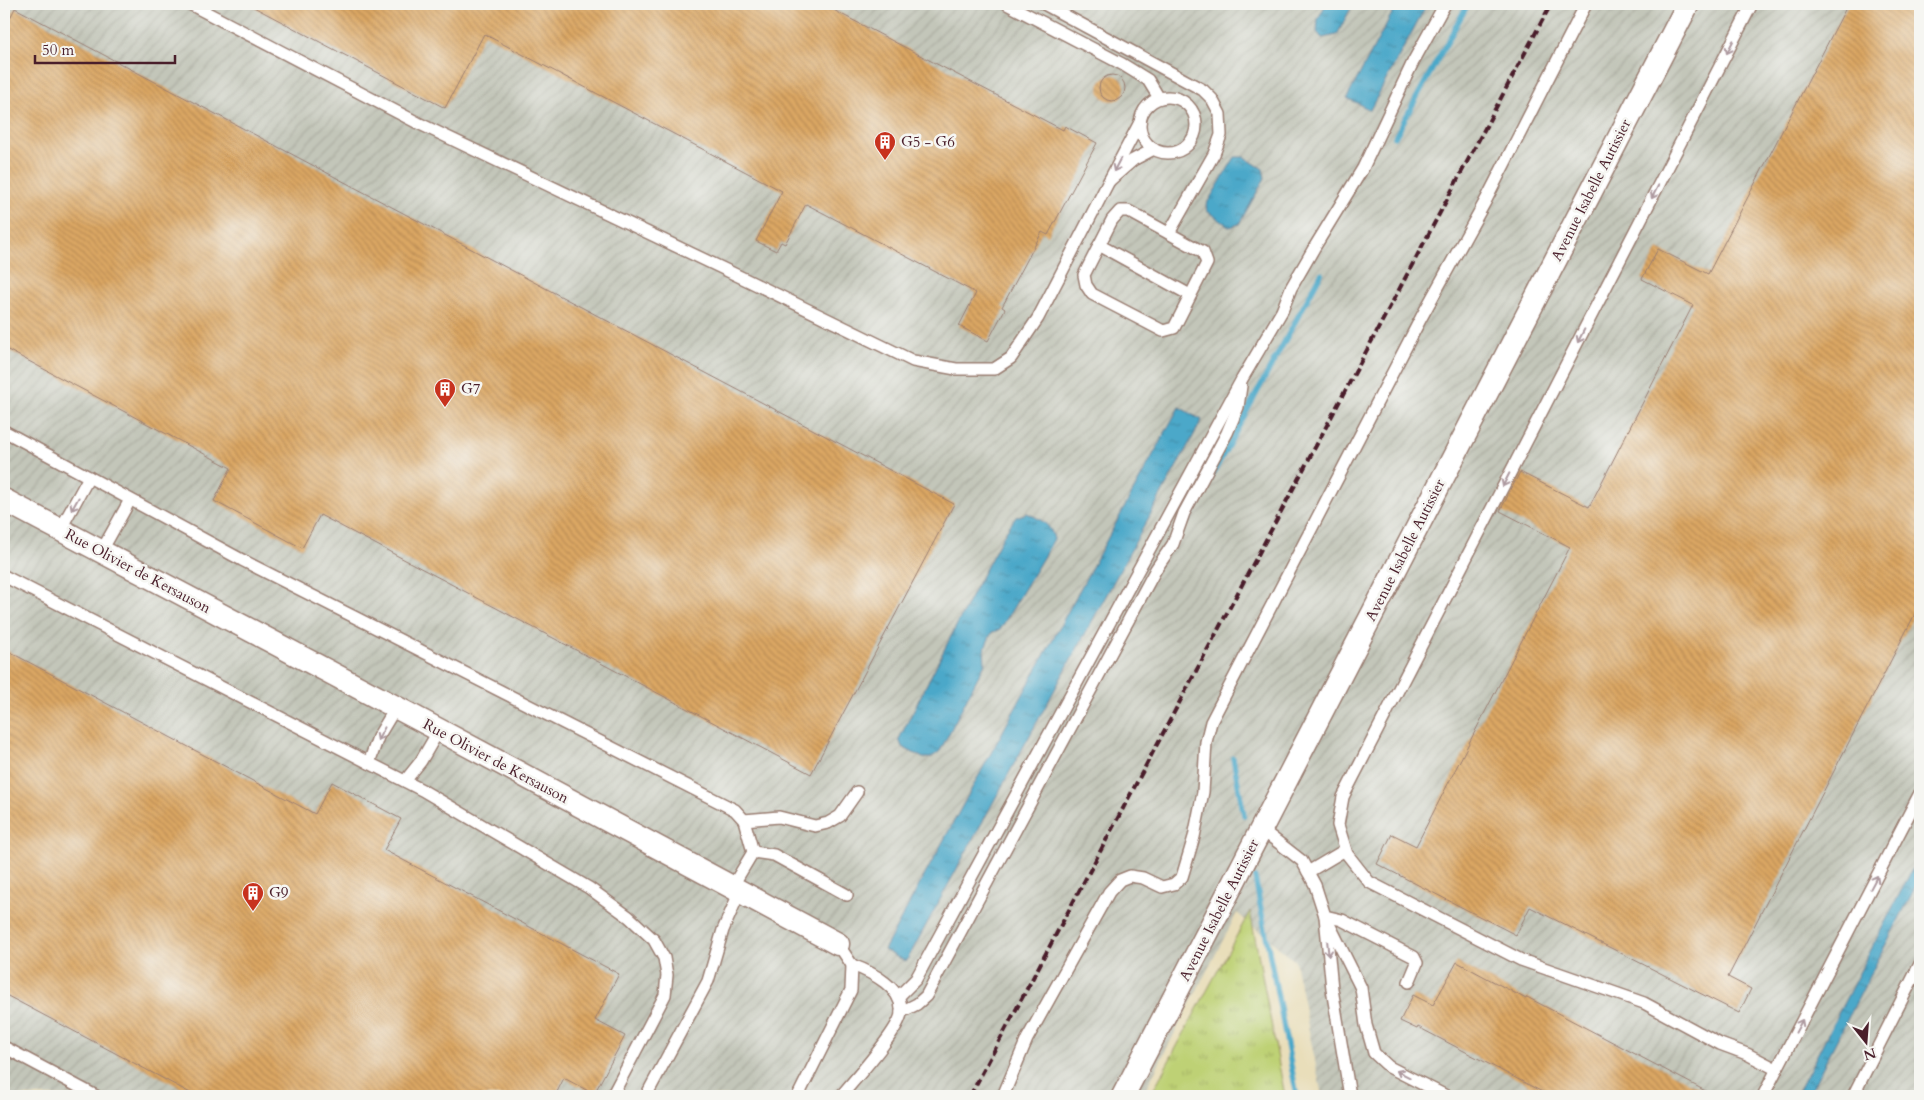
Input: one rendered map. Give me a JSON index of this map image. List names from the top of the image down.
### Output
{
  "streets": {
    "street": ["Avenue Isabelle Autissier", "Rue Olivier de Kersauson"]
  },
  "places": {
    "building": ["G5 - G6", "G7", "G9"]
  },
  "scale_bar": "50 m",
  "north": "bottom"
}
